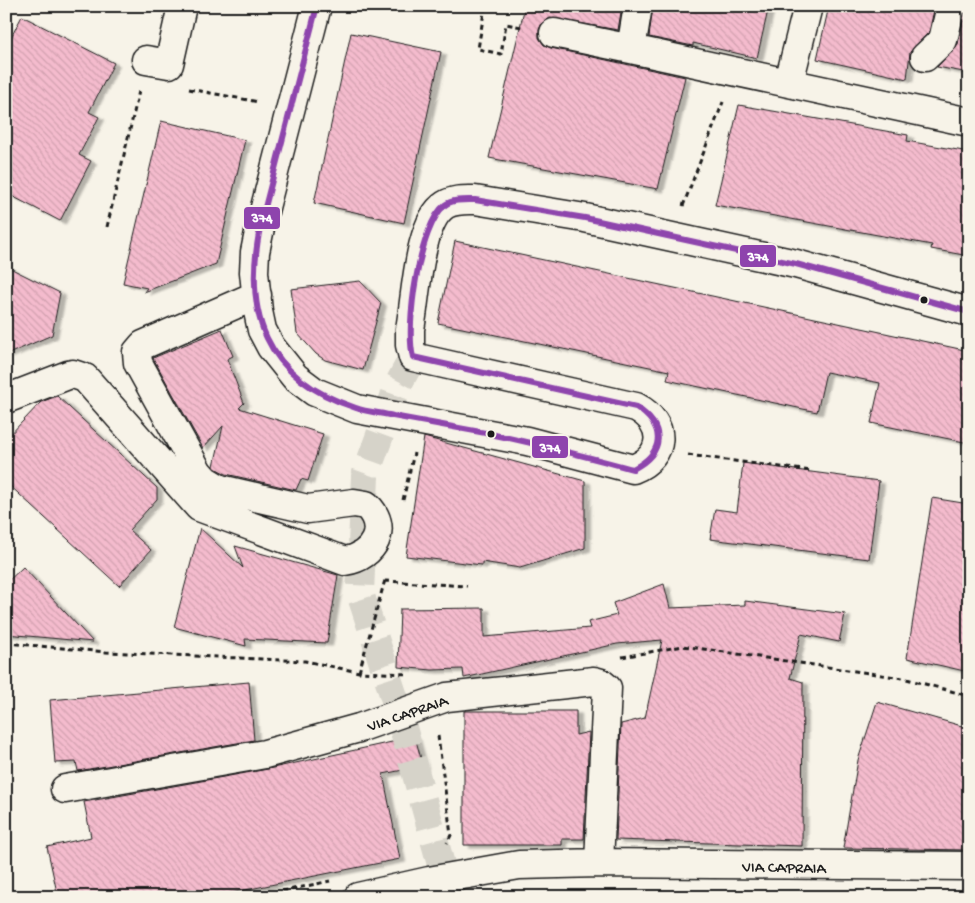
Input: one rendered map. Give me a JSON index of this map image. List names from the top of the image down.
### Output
{
  "streets": {
    "street": ["VIA CAPRAIA"]
  },
  "lines": ["transit line 374"]
}
